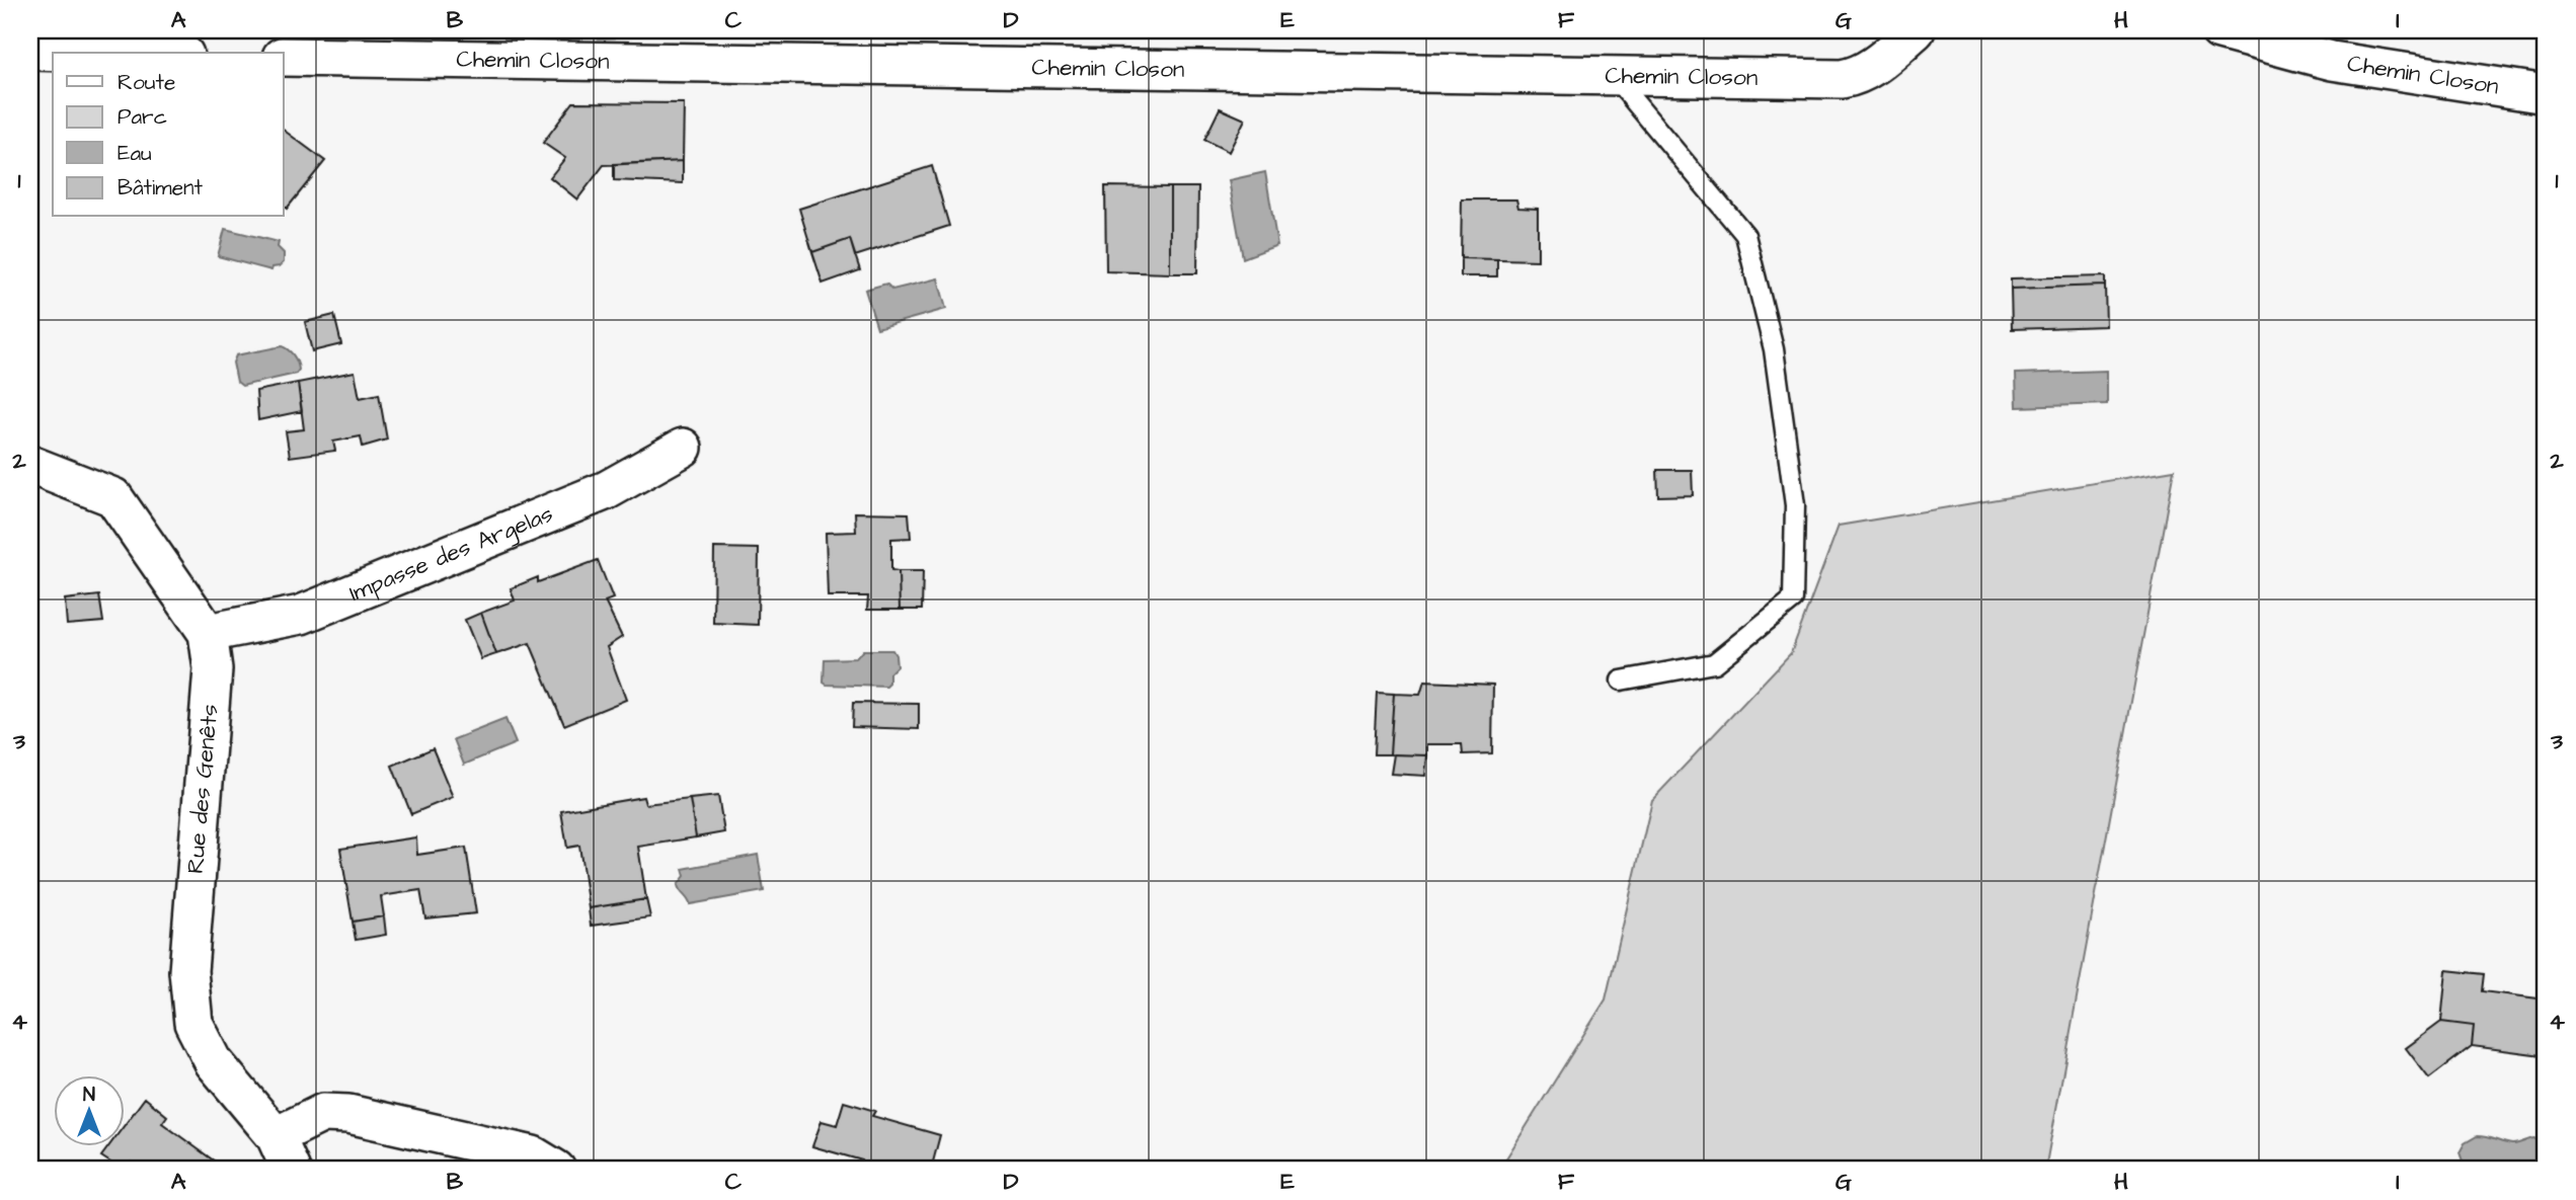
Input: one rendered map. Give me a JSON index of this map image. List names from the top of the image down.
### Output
{
  "streets": {
    "street": ["Chemin Closon", "Impasse des Argelas", "Rue des Genêts"]
  },
  "crossings": [
    ["Impasse des Argelas", "Rue des Genêts"]
  ],
  "legend": [
    "Route",
    "Parc",
    "Eau",
    "Bâtiment"
  ],
  "north": "top",
  "grid": {
    "columns": [
      "A",
      "B",
      "C",
      "D",
      "E",
      "F",
      "G",
      "H",
      "I"
    ],
    "rows": [
      "1",
      "2",
      "3",
      "4"
    ]
  }
}
